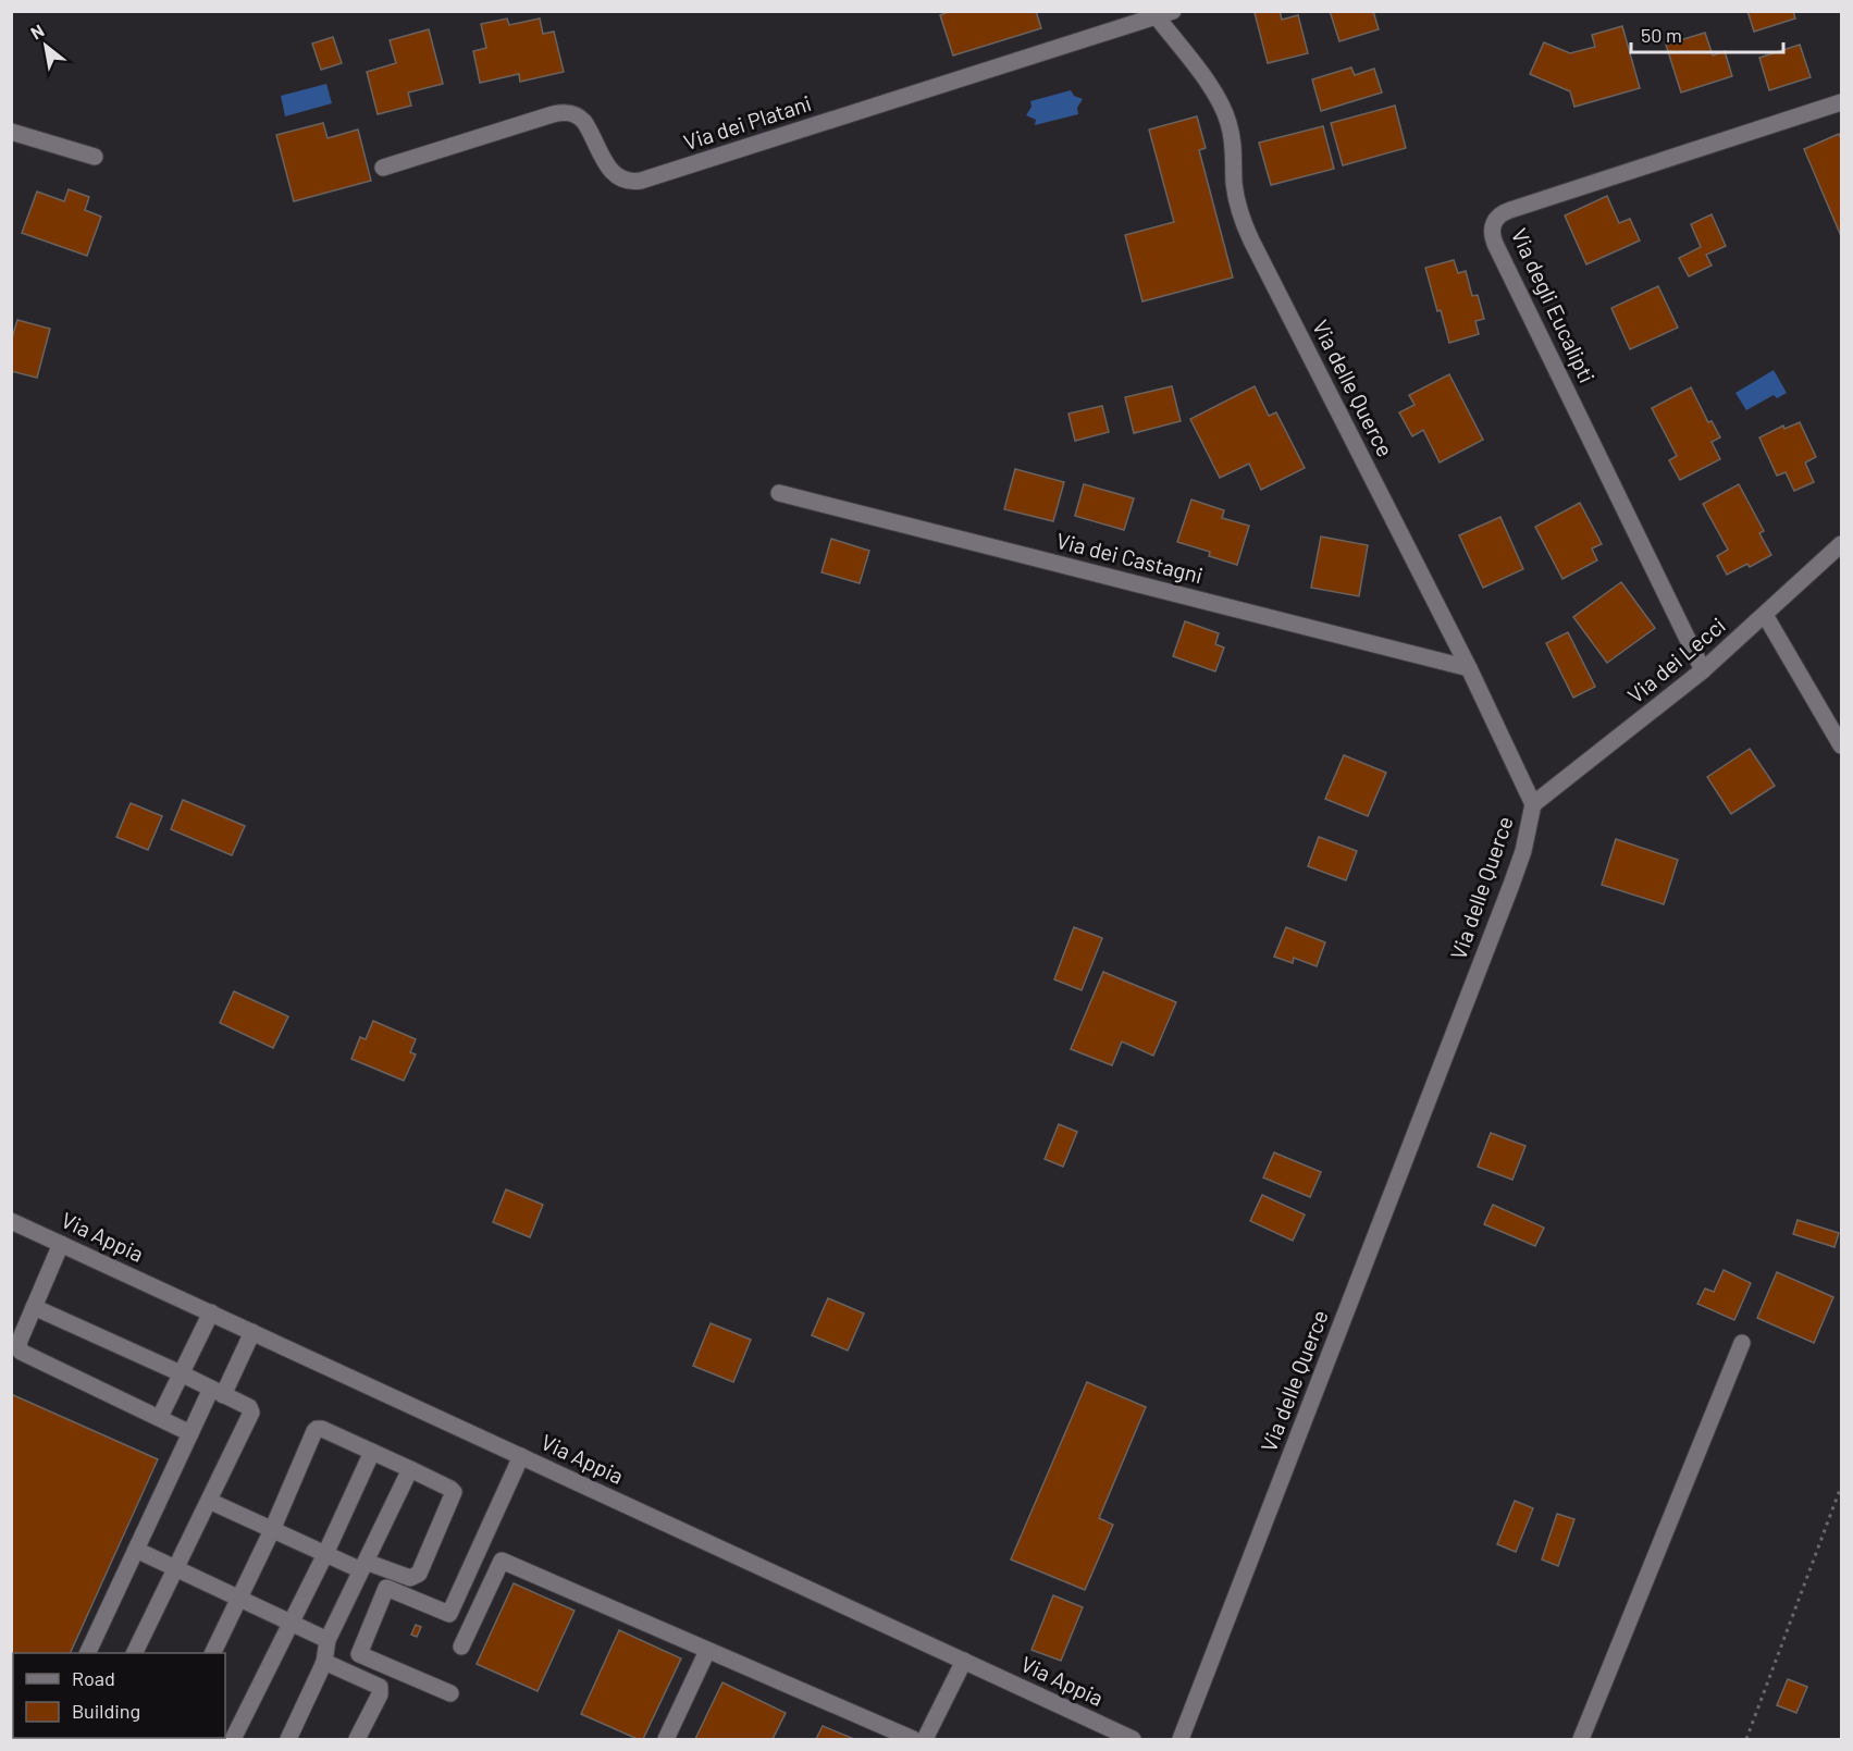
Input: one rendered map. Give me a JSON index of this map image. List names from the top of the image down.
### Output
{
  "streets": {
    "street": [
      "Via dei Platani",
      "Via degli Eucalipti",
      "Via delle Querce",
      "Via dei Castagni",
      "Via dei Lecci",
      "Via Appia"
    ]
  },
  "crossings": [
    ["Via dei Platani", "Via delle Querce"],
    ["Via degli Eucalipti", "Via dei Lecci"],
    ["Via delle Querce", "Via dei Castagni"],
    ["Via delle Querce", "Via dei Lecci"]
  ],
  "legend": ["Road", "Building"],
  "scale_bar": "50 m",
  "north": "top left"
}
